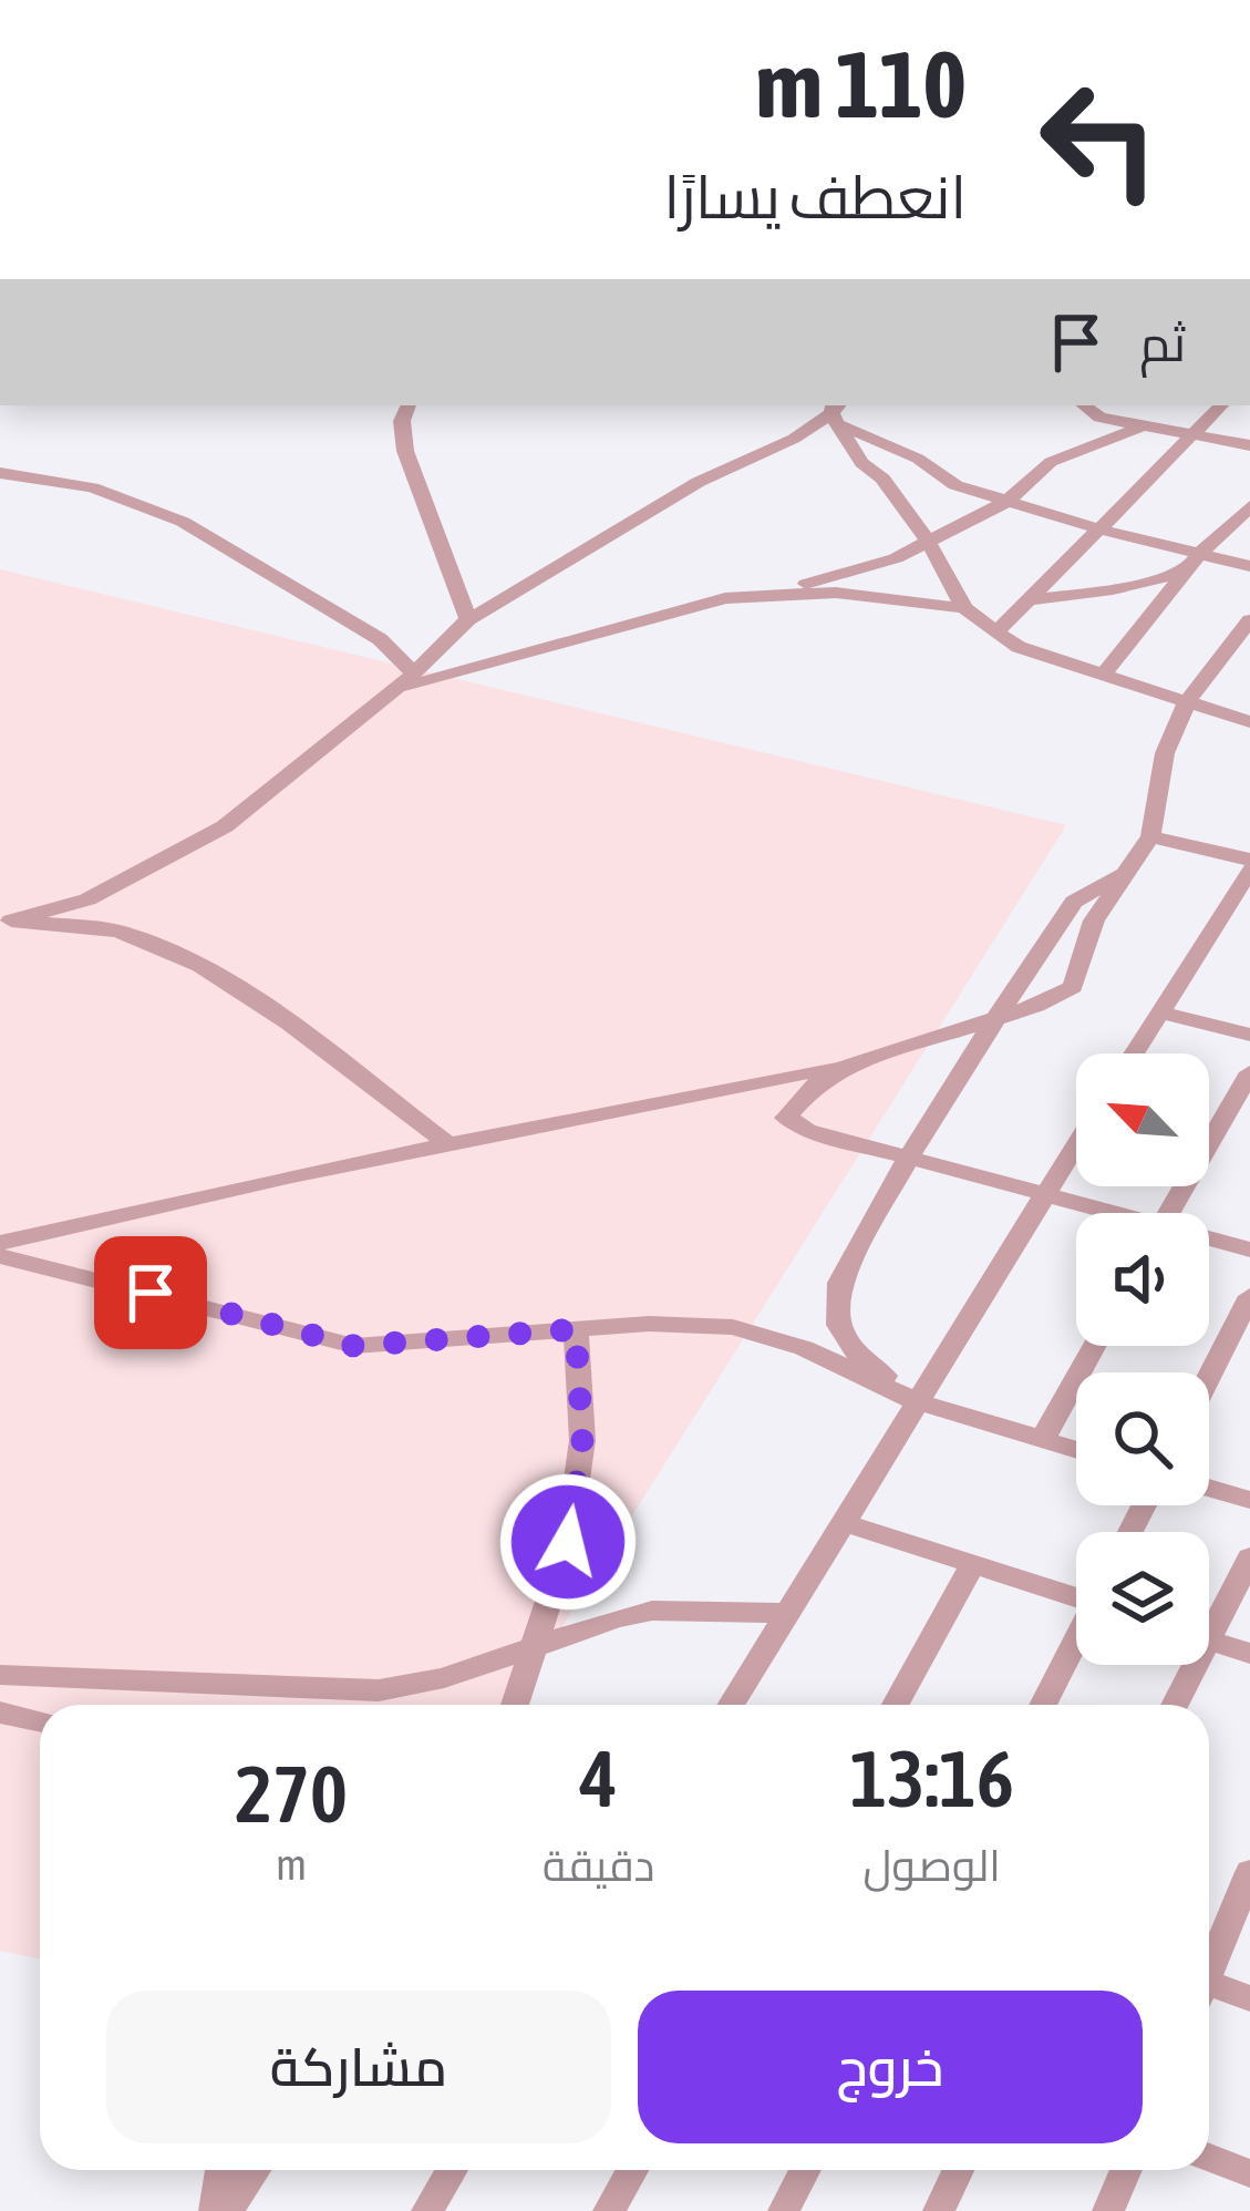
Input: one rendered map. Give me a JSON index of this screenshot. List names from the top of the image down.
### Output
{
  "north": "top left",
  "page": {
    "turn": ["110 m", "انعطف يسارًا"],
    "then": "ثم",
    "eta": [
      "13:16",
      "الوصول",
      "4",
      "دقيقة",
      "270",
      "m"
    ],
    "buttons": ["خروج", "مشاركة"]
  }
}
